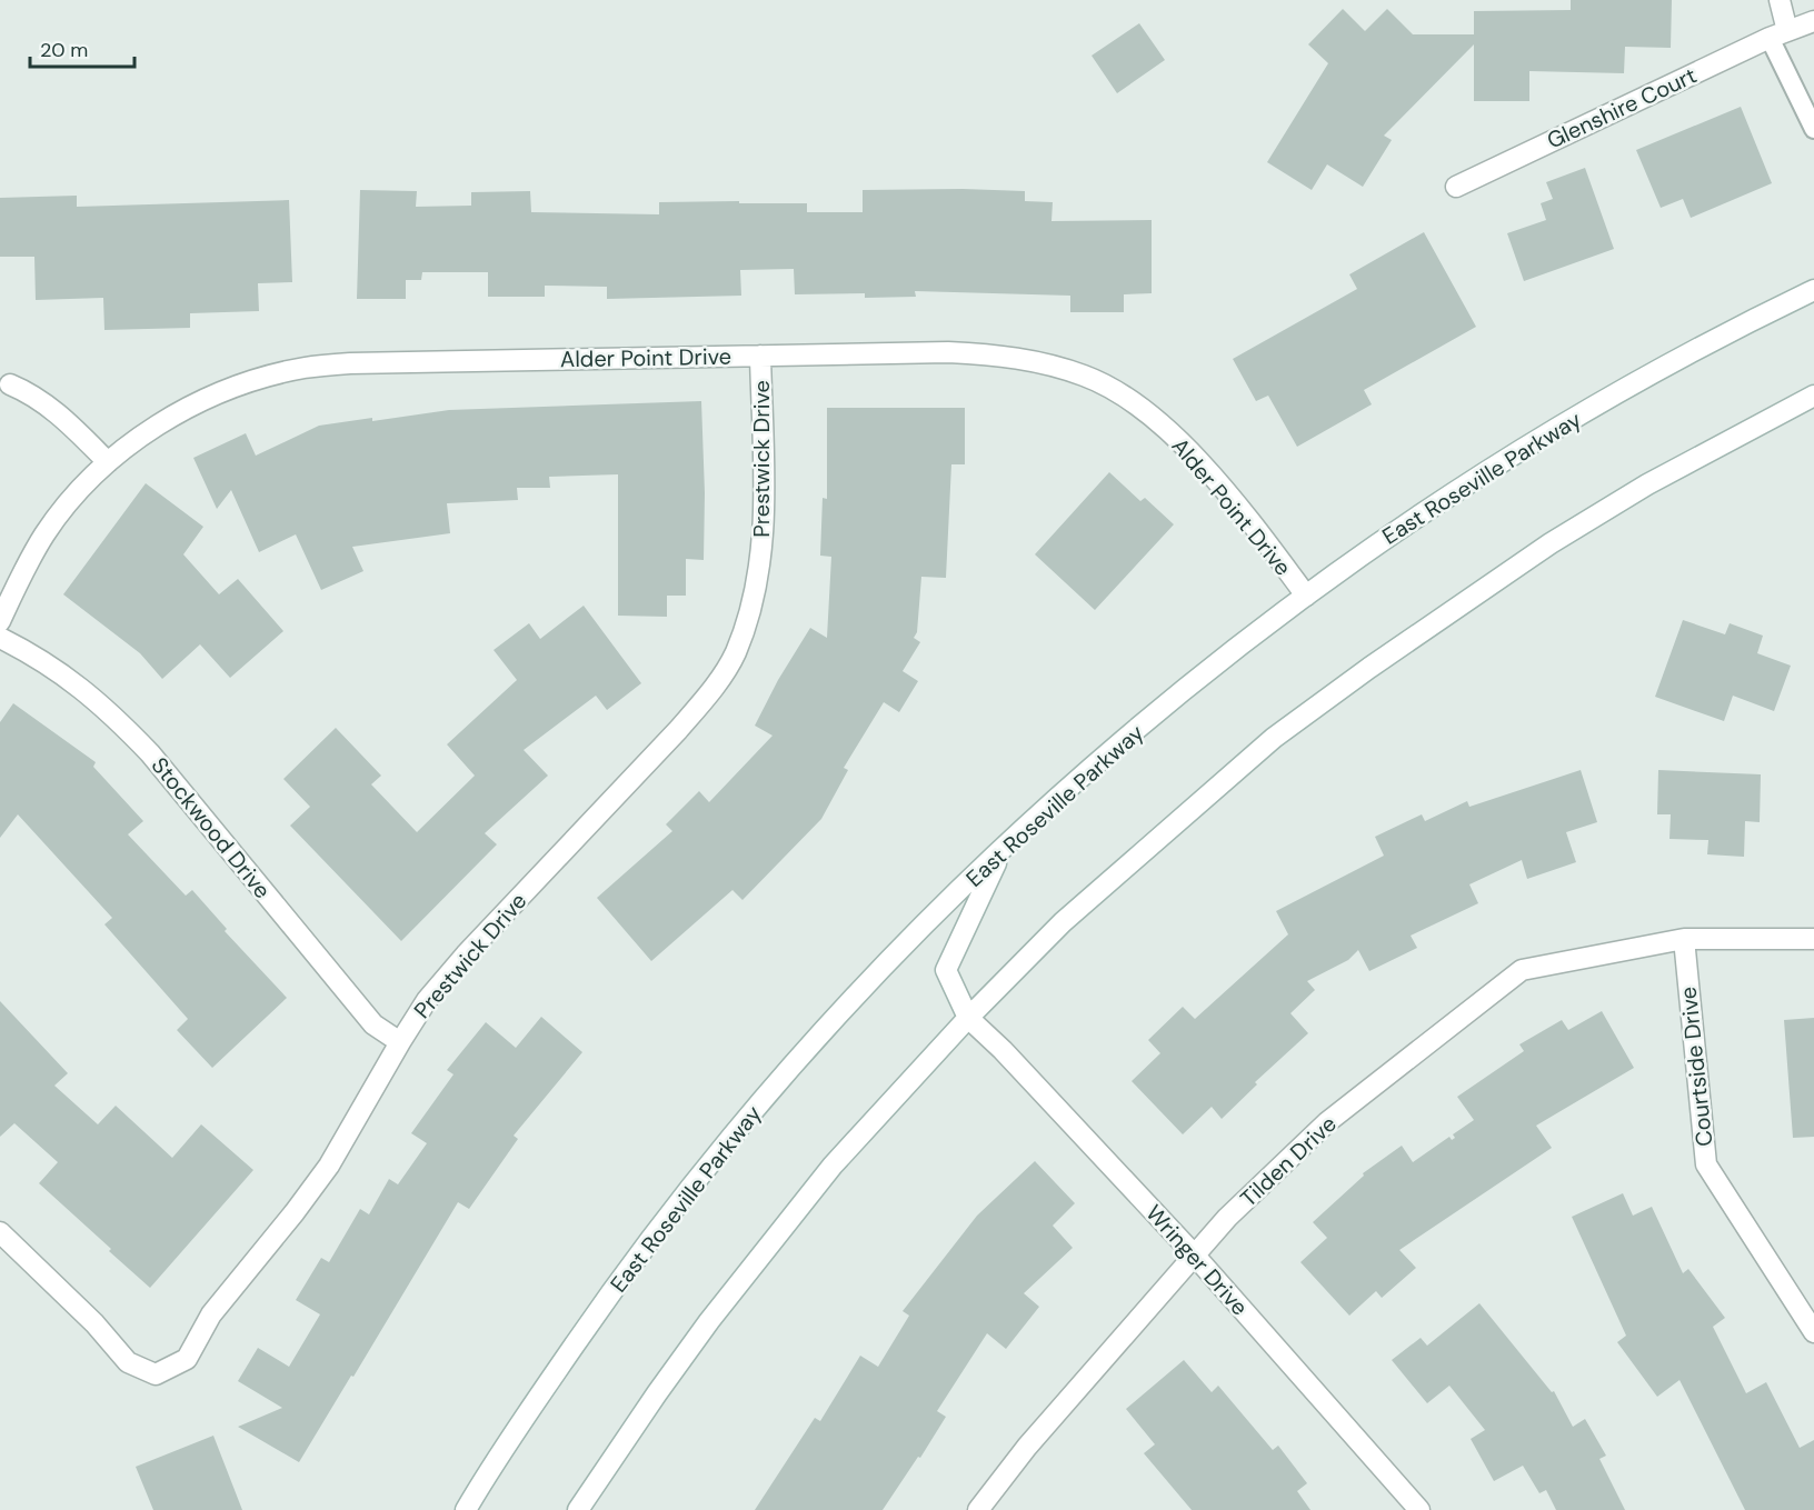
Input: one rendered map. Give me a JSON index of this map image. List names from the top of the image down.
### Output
{
  "streets": {
    "street": [
      "Glenshire Court",
      "Alder Point Drive",
      "Prestwick Drive",
      "East Roseville Parkway",
      "Stockwood Drive",
      "Courtside Drive",
      "Tilden Drive",
      "Wringer Drive"
    ]
  },
  "crossings": [
    ["Alder Point Drive", "Prestwick Drive"],
    ["Alder Point Drive", "East Roseville Parkway"],
    ["Prestwick Drive", "Stockwood Drive"],
    ["Courtside Drive", "Tilden Drive"],
    ["Tilden Drive", "Wringer Drive"]
  ],
  "scale_bar": "20 m"
}
